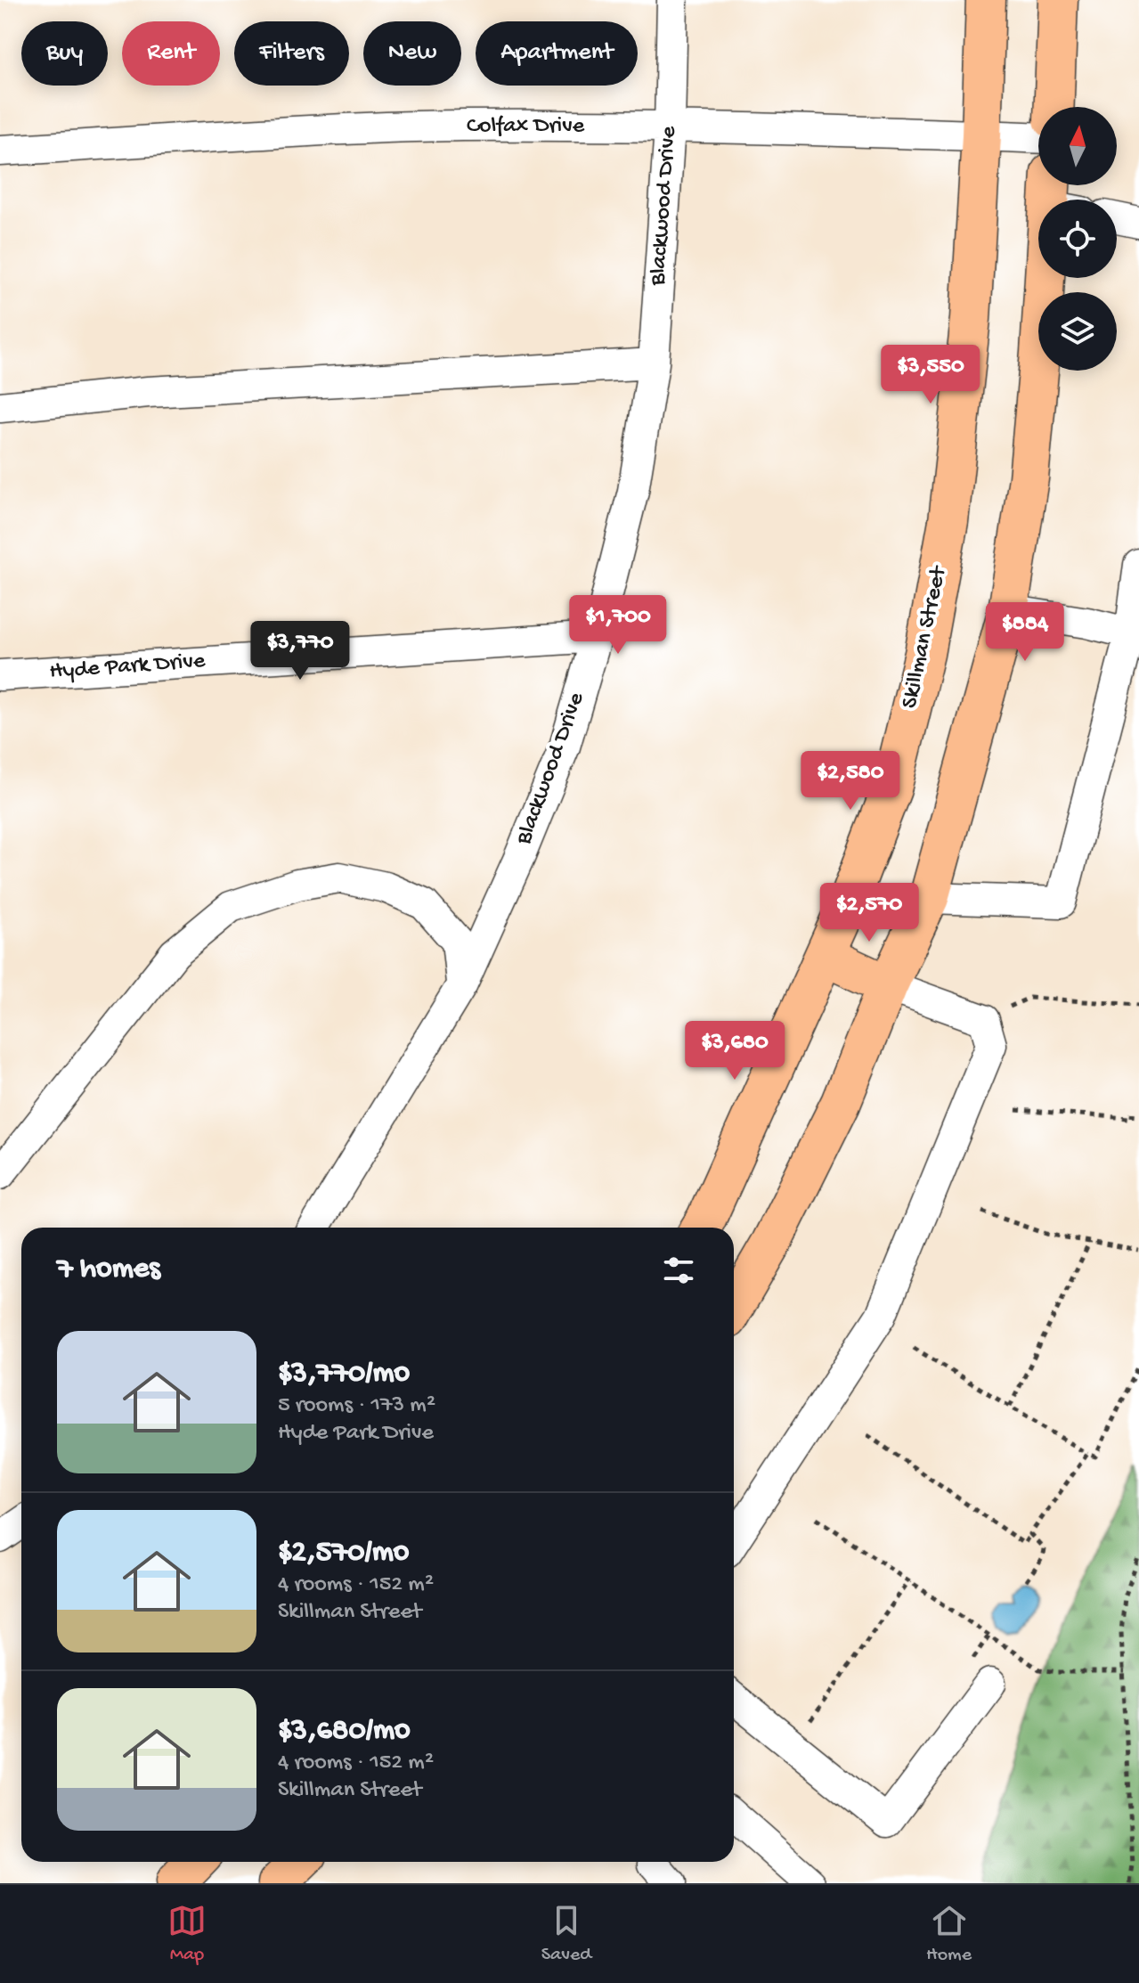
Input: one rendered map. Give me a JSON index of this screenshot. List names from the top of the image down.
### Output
{
  "streets": {
    "main road": ["Skillman Street"],
    "street": ["Colfax Drive", "Blackwood Drive", "Hyde Park Drive"]
  },
  "crossings": [
    ["Colfax Drive", "Blackwood Drive"],
    ["Colfax Drive", "Skillman Street"],
    ["Blackwood Drive", "Hyde Park Drive"]
  ],
  "north": "top",
  "page": {
    "chip": [
      "Buy",
      "Rent",
      "Filters",
      "New",
      "Apartment"
    ],
    "price": [
      "$3,550",
      "$1,700",
      "$884",
      "$3,770",
      "$2,580",
      "$2,570",
      "$3,680"
    ],
    "heading": "7 homes",
    "list": [
      {
        "name": "$3,770/mo",
        "note": "5 rooms · 173 m² · Hyde Park Drive"
      },
      {
        "name": "$2,570/mo",
        "note": "4 rooms · 152 m² · Skillman Street"
      },
      {
        "name": "$3,680/mo",
        "note": "4 rooms · 152 m² · Skillman Street"
      }
    ],
    "tabs": ["Map", "Saved", "Home"]
  }
}
